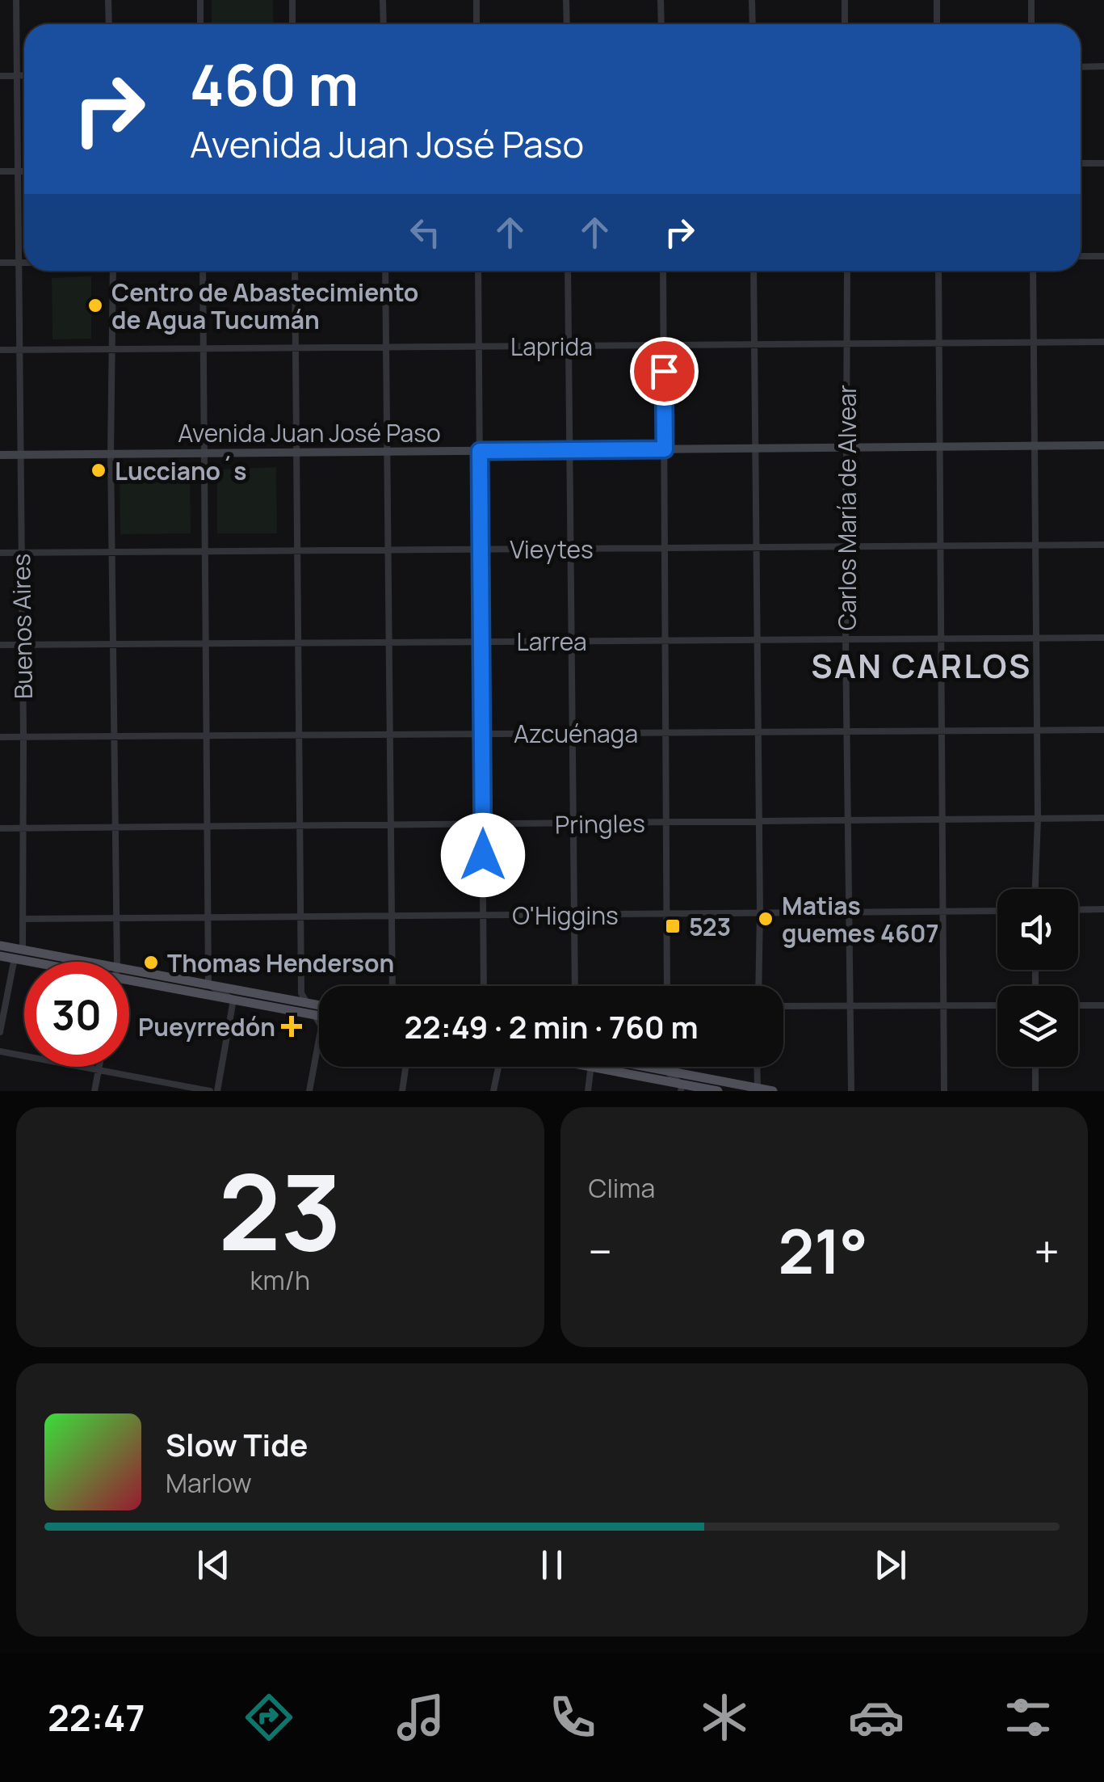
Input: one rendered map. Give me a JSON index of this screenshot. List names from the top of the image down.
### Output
{
  "streets": {
    "main road": ["Avenida Juan José Paso"],
    "street": [
      "Laprida",
      "Carlos María de Alvear",
      "Vieytes",
      "Buenos Aires",
      "Larrea",
      "Azcuénaga",
      "Pringles",
      "O'Higgins"
    ]
  },
  "crossings": [
    ["Laprida", "Carlos María de Alvear"],
    ["Laprida", "Buenos Aires"],
    ["Avenida Juan José Paso", "Carlos María de Alvear"],
    ["Avenida Juan José Paso", "Buenos Aires"],
    ["Carlos María de Alvear", "Vieytes"],
    ["Carlos María de Alvear", "Larrea"],
    ["Carlos María de Alvear", "Azcuénaga"],
    ["Carlos María de Alvear", "Pringles"],
    ["Carlos María de Alvear", "O'Higgins"],
    ["Vieytes", "Buenos Aires"],
    ["Buenos Aires", "Larrea"],
    ["Buenos Aires", "Azcuénaga"],
    ["Buenos Aires", "Pringles"],
    ["Buenos Aires", "O'Higgins"]
  ],
  "districts": ["SAN CARLOS"],
  "places": {
    "other": [
      "Centro de Abastecimiento de Agua Tucumán",
      "Lucciano´s",
      "Matias guemes 4607",
      "Thomas Henderson"
    ],
    "transit": ["523"],
    "health": ["Pueyrredón"]
  },
  "page": {
    "turn": ["460 m", "Avenida Juan José Paso"],
    "limit": "30",
    "trip": "22:49 · 2 min · 760 m",
    "tile": [
      ["23", "km/h"],
      "Clima"
    ],
    "heat": ["−", "21°", "+"],
    "song": ["Slow Tide", "Marlow"],
    "tabs": "22:47"
  }
}
